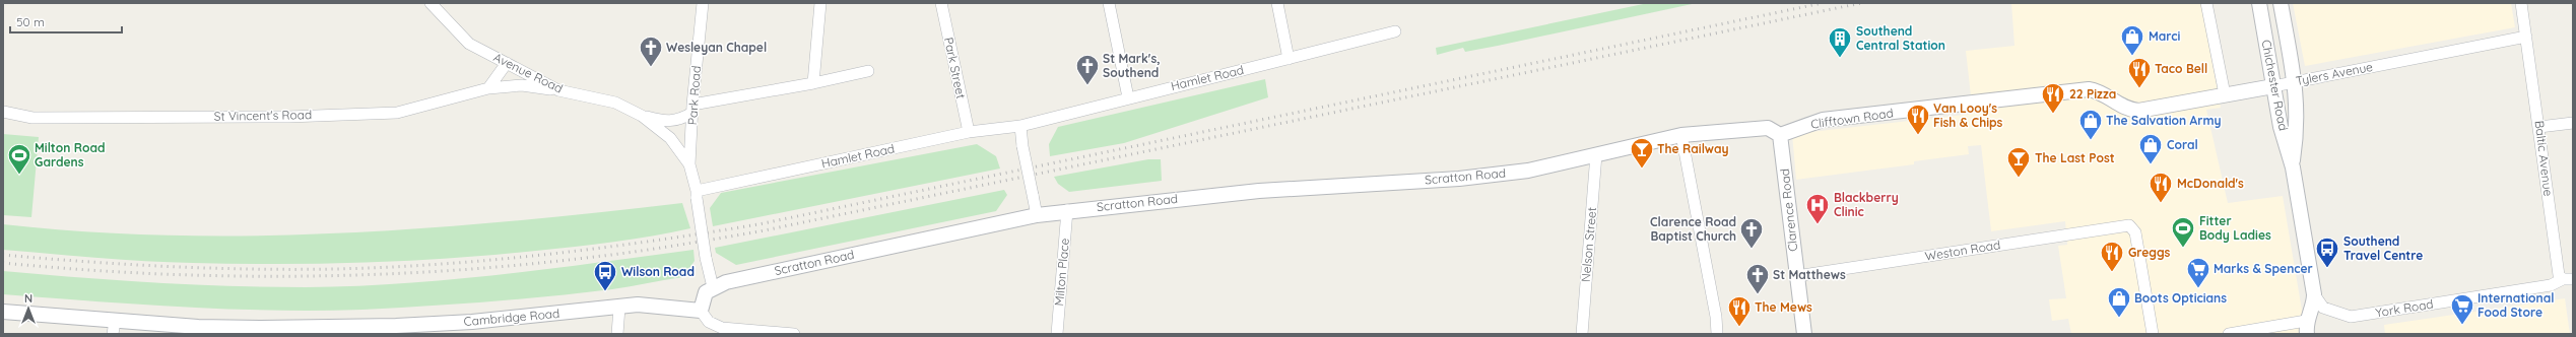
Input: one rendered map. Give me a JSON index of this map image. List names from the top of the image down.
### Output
{
  "streets": {
    "street": [
      "Park Street",
      "Avenue Road",
      "Tylers Avenue",
      "Hamlet Road",
      "Chichester Road",
      "Park Road",
      "St Vincent's Road",
      "Clifftown Road",
      "Baltic Avenue",
      "Scratton Road",
      "Clarence Road",
      "Nelson Street",
      "Weston Road",
      "Milton Place",
      "York Road",
      "Cambridge Road"
    ]
  },
  "crossings": [
    ["Park Street", "Hamlet Road"],
    ["Avenue Road", "Hamlet Road"],
    ["Avenue Road", "Park Road"],
    ["Avenue Road", "St Vincent's Road"],
    ["Avenue Road", "Scratton Road"],
    ["Tylers Avenue", "Chichester Road"],
    ["Tylers Avenue", "Clifftown Road"],
    ["Tylers Avenue", "Baltic Avenue"],
    ["Chichester Road", "York Road"],
    ["Clifftown Road", "Clarence Road"],
    ["Baltic Avenue", "York Road"],
    ["Scratton Road", "Nelson Street"],
    ["Scratton Road", "Milton Place"],
    ["Clarence Road", "Weston Road"]
  ],
  "places": {
    "shop": [
      "Marci",
      "The Salvation Army",
      "Coral",
      "Boots Opticians"
    ],
    "building": ["Southend Central Station"],
    "church": [
      "Wesleyan Chapel",
      "St Mark's, Southend",
      "Clarence Road Baptist Church",
      "St Matthews"
    ],
    "restaurant": [
      "Taco Bell",
      "22 Pizza",
      "Van Looy's Fish & Chips",
      "McDonald's",
      "Greggs",
      "The Mews"
    ],
    "bar": ["The Railway", "The Last Post"],
    "sports": ["Milton Road Gardens", "Fitter Body Ladies"],
    "hospital": ["Blackberry Clinic"],
    "bus stop": ["Southend Travel Centre", "Wilson Road"],
    "supermarket": ["Marks & Spencer", "International Food Store"]
  },
  "scale_bar": "50 m",
  "north": "top"
}
